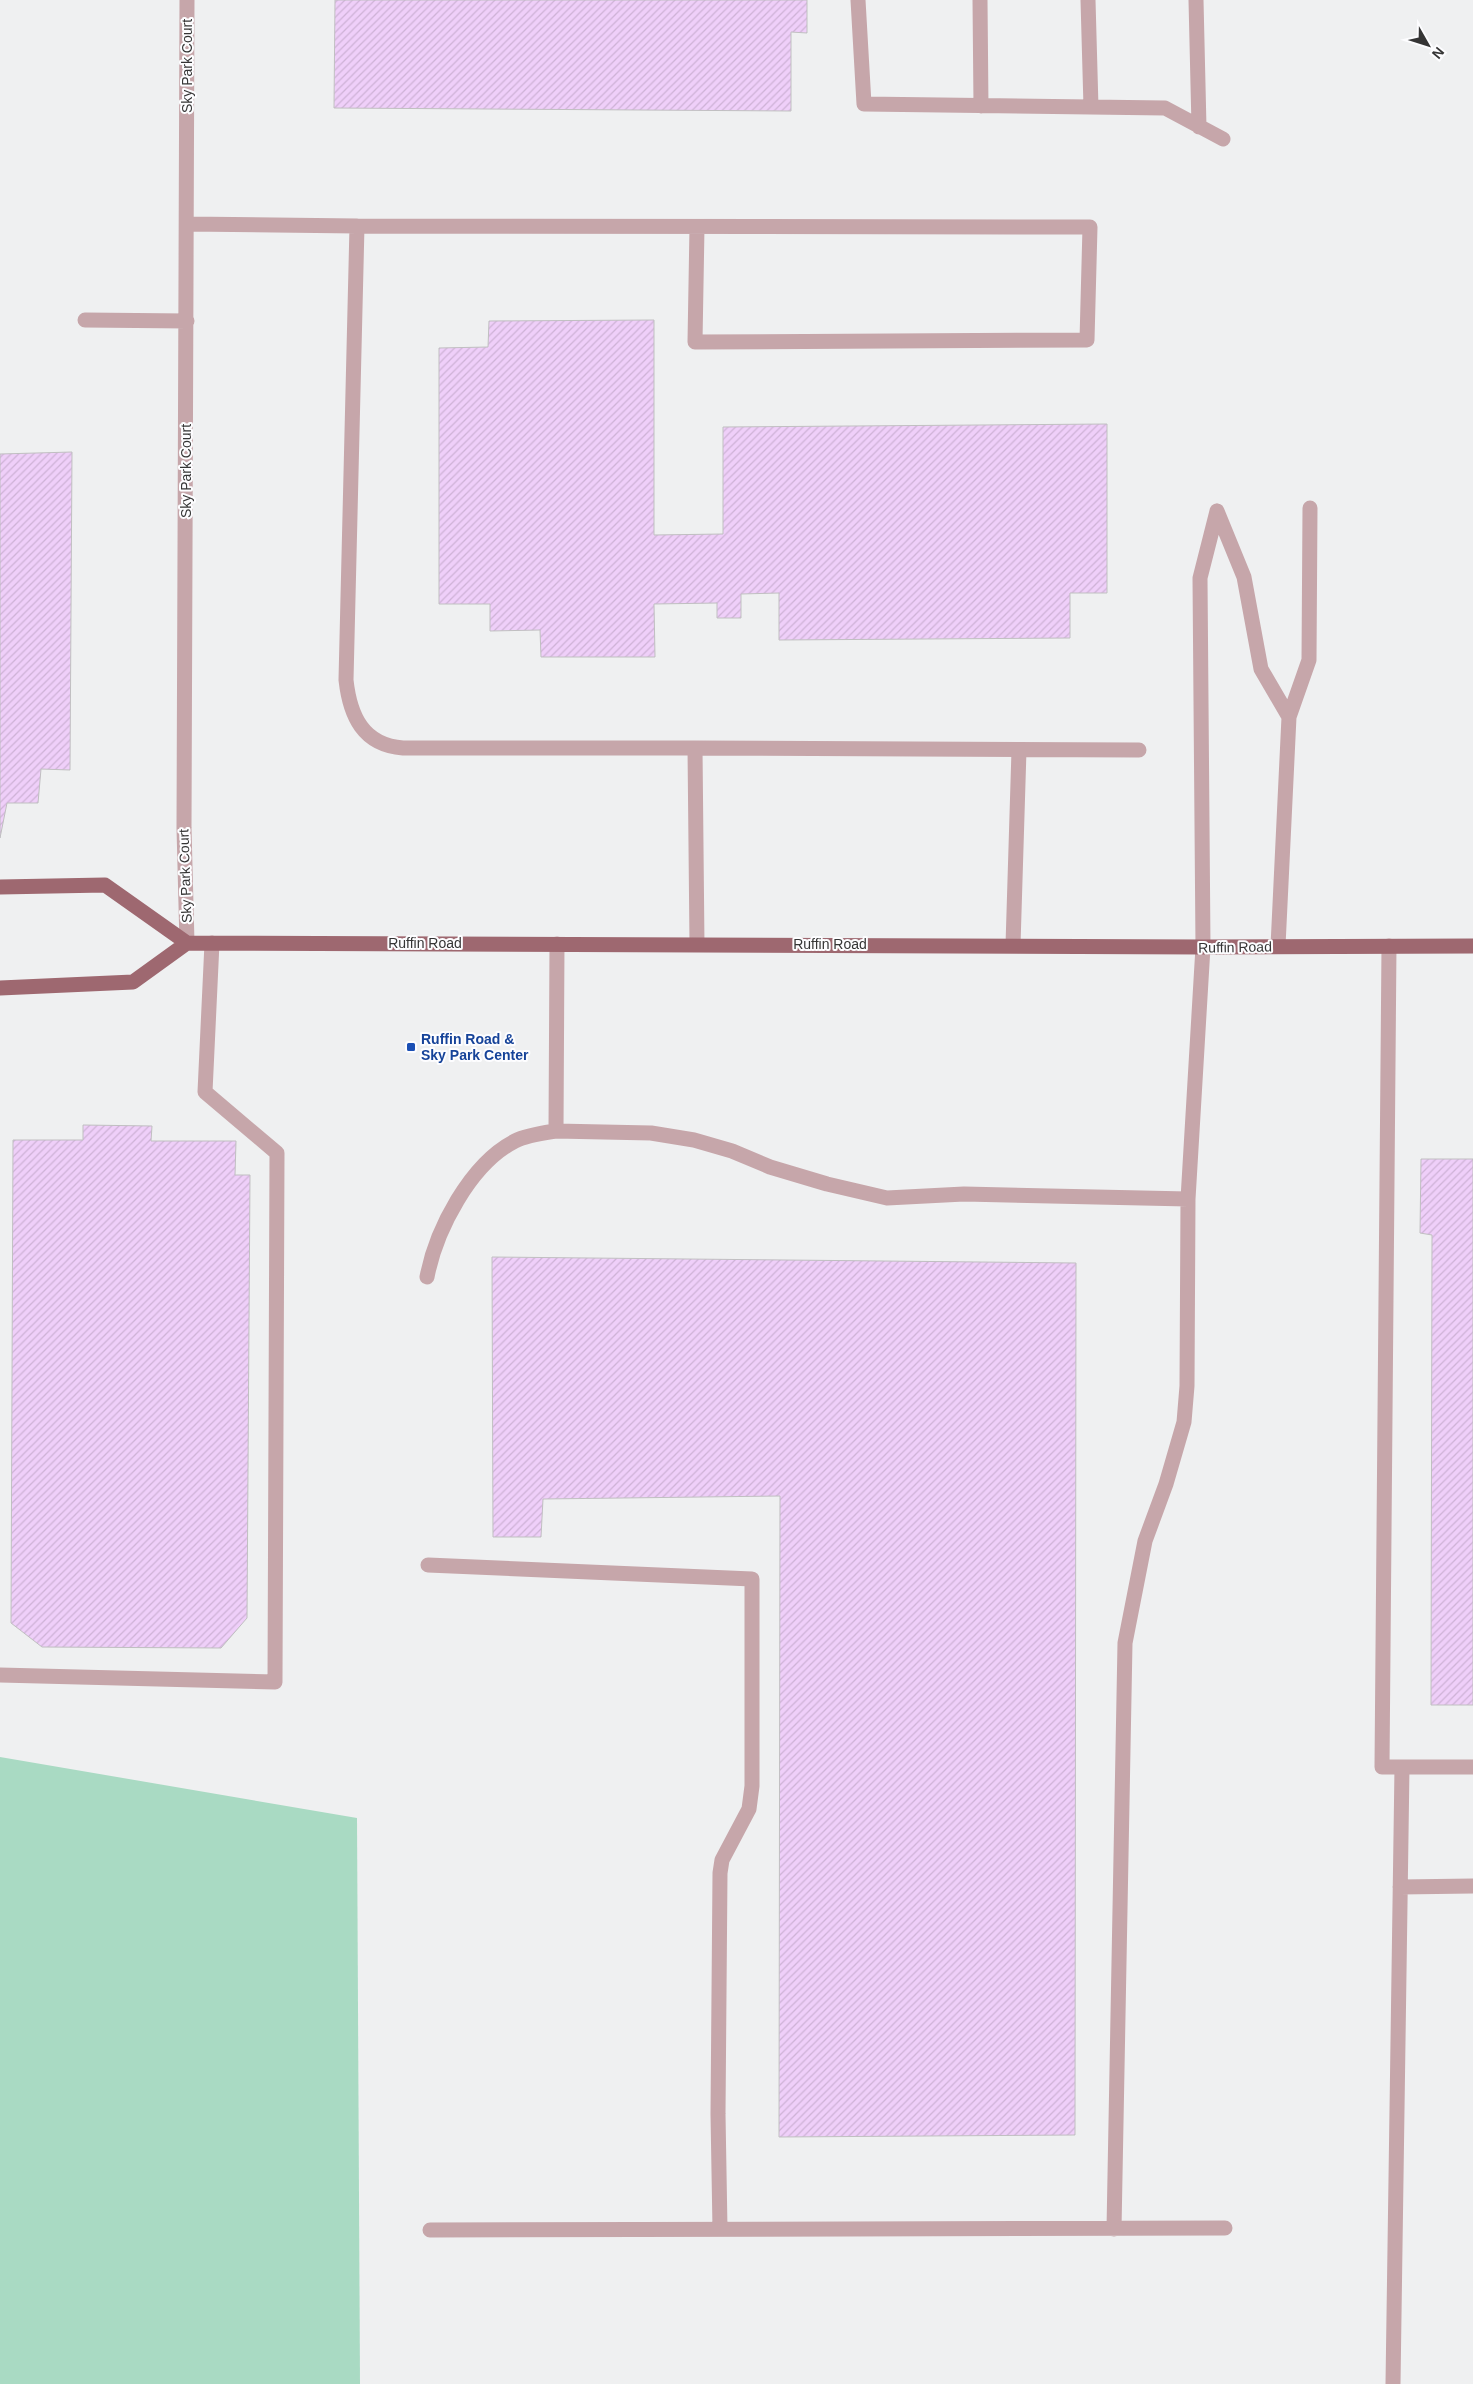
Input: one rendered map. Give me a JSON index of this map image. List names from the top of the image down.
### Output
{
  "streets": {
    "main road": ["Ruffin Road"],
    "street": ["Sky Park Court"]
  },
  "crossings": [
    ["Sky Park Court", "Ruffin Road"]
  ],
  "places": {
    "transit": ["Ruffin Road & Sky Park Center"]
  },
  "north": "bottom right"
}
